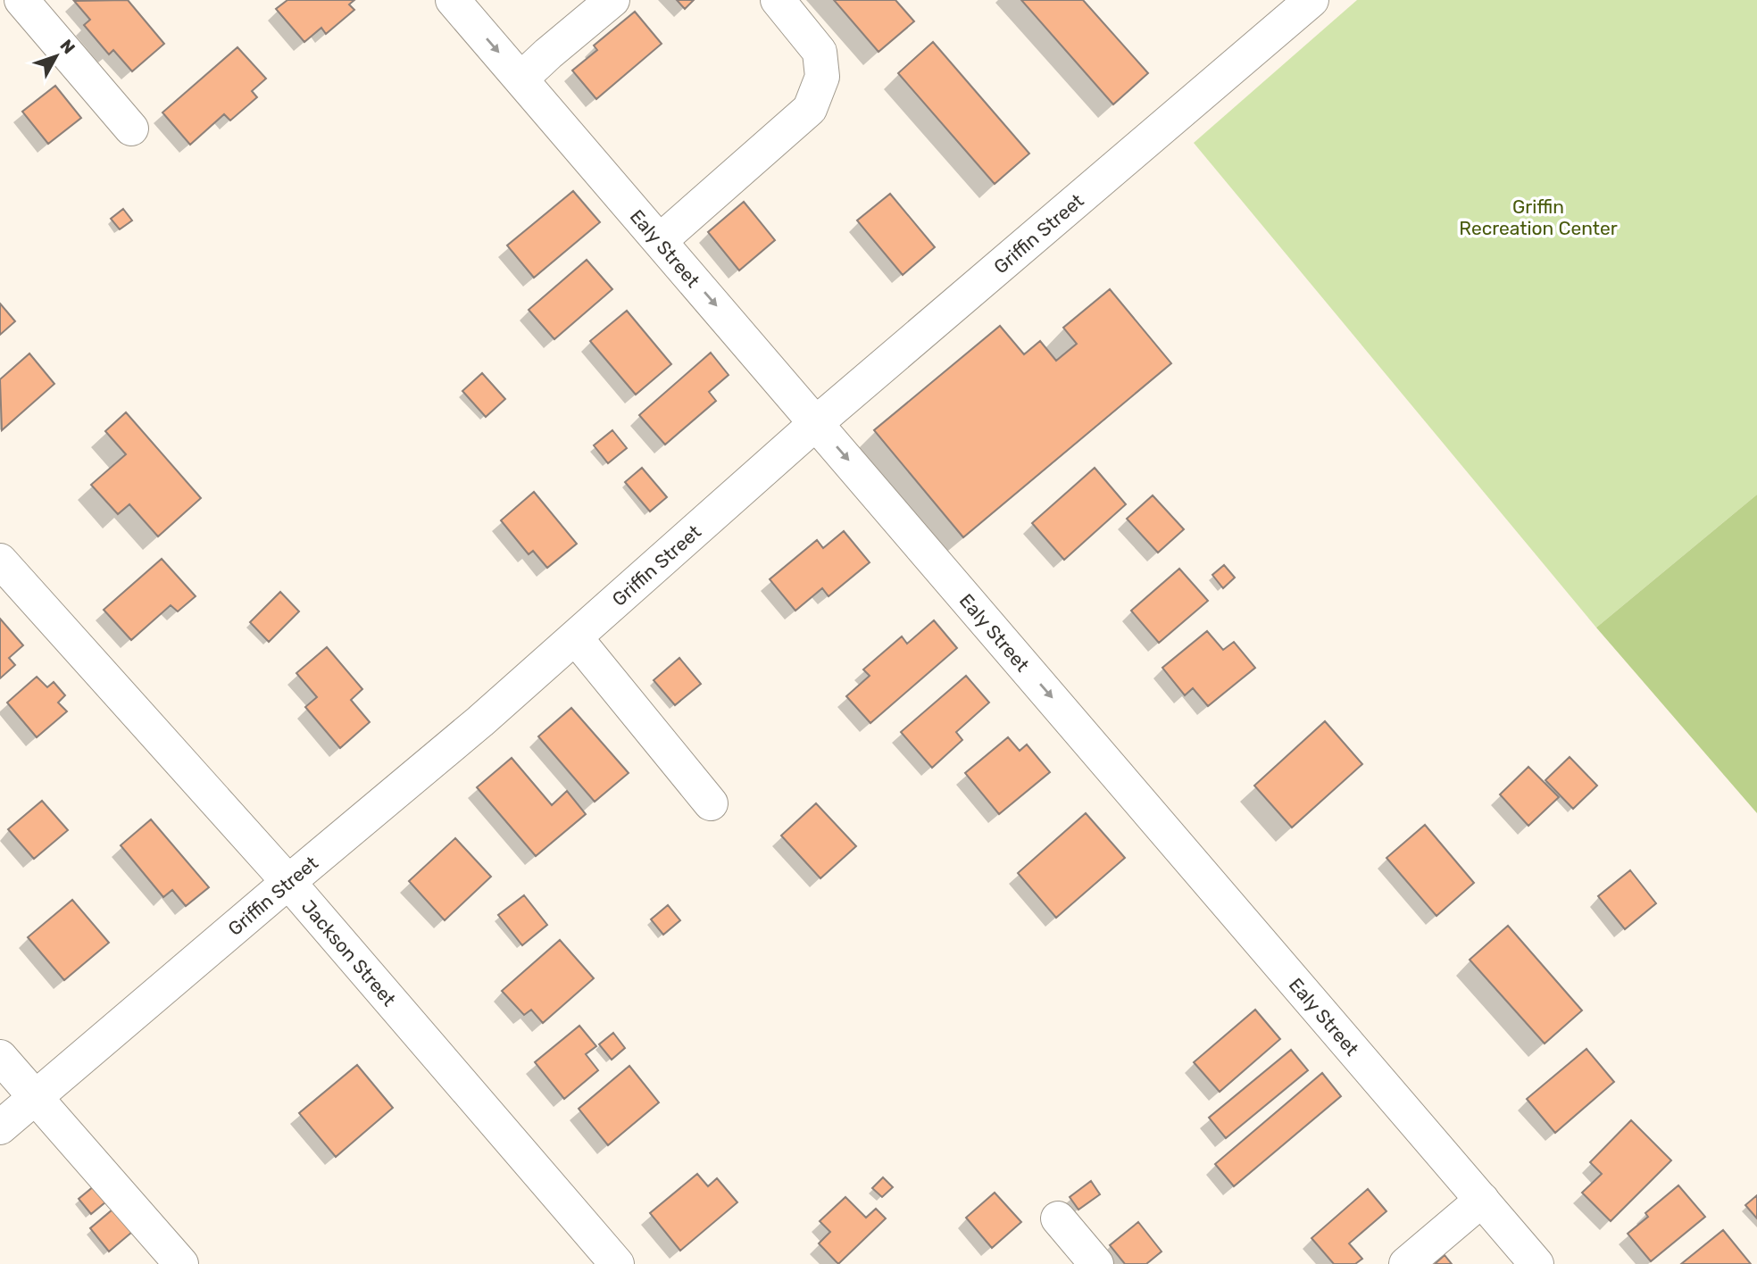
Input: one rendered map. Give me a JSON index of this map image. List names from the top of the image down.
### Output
{
  "streets": {
    "street": ["Griffin Street", "Ealy Street", "Jackson Street"]
  },
  "crossings": [
    ["Griffin Street", "Ealy Street"],
    ["Griffin Street", "Jackson Street"]
  ],
  "one_way": ["Ealy Street"],
  "parks": ["Griffin Recreation Center"],
  "north": "top right"
}
